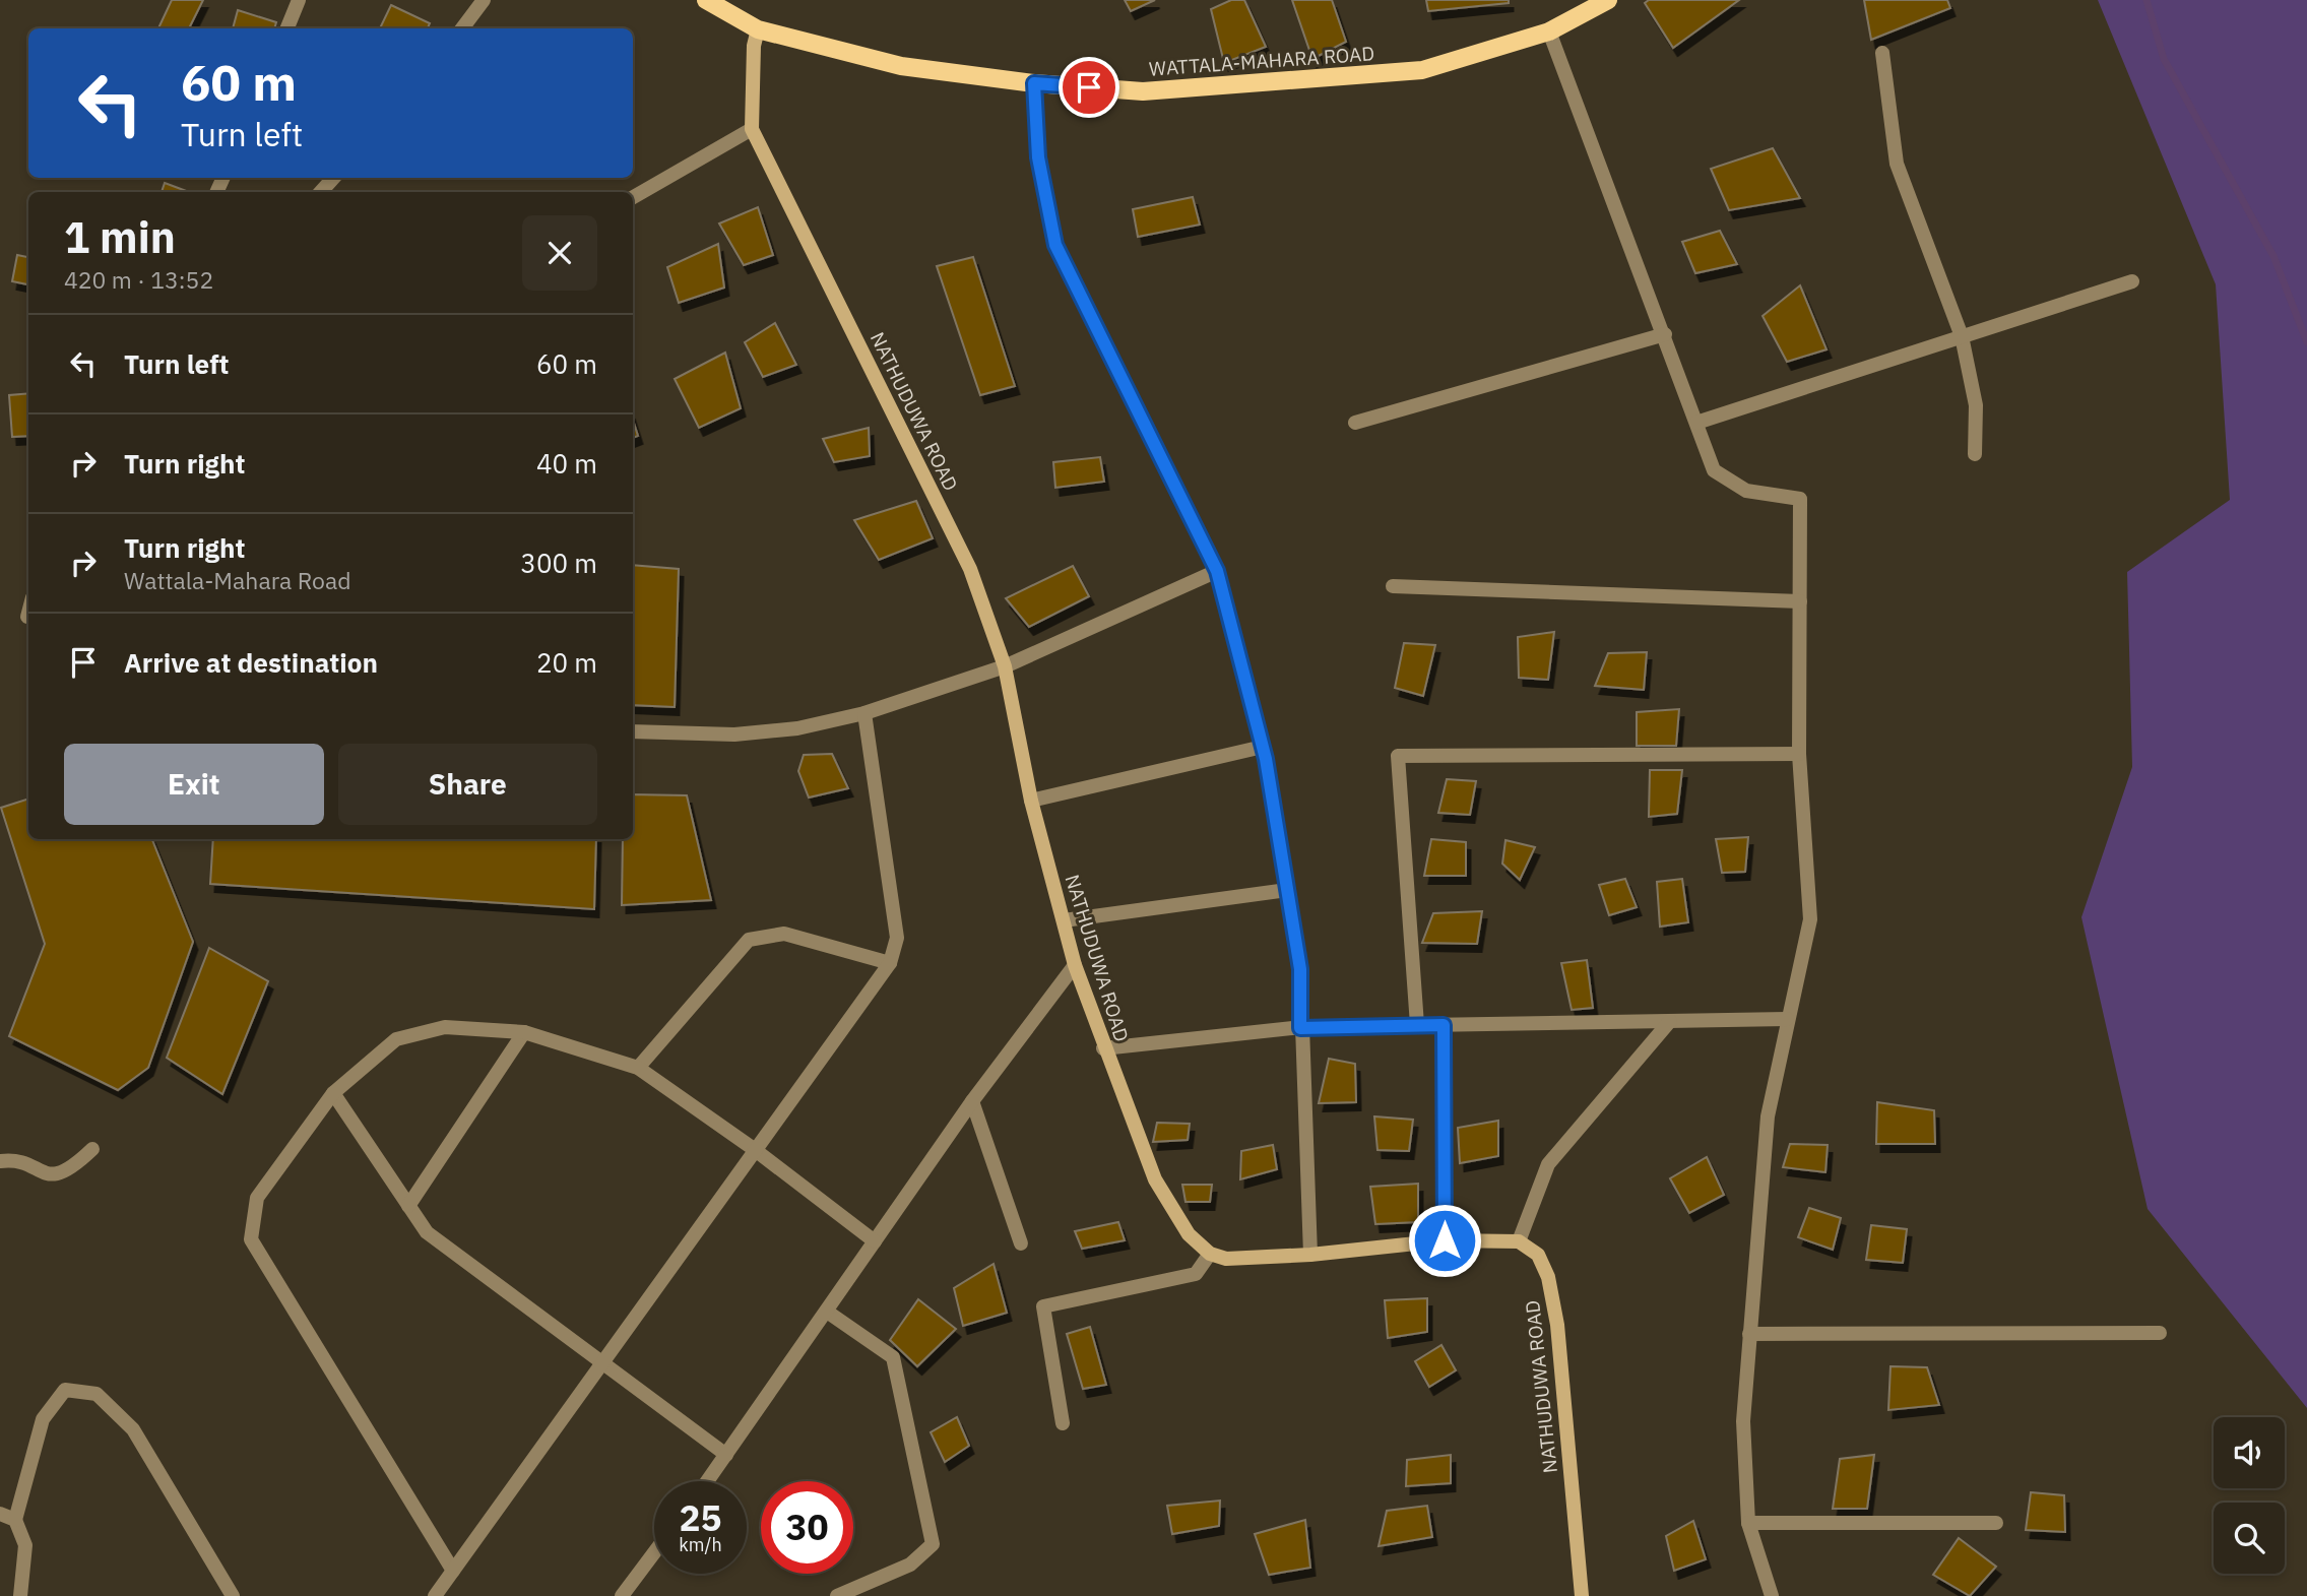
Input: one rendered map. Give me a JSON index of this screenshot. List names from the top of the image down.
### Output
{
  "streets": {
    "main road": ["WATTALA-MAHARA ROAD"],
    "street": ["NATHUDUWA ROAD"]
  },
  "crossings": [
    ["WATTALA-MAHARA ROAD", "NATHUDUWA ROAD"]
  ],
  "page": {
    "turn": ["60 m", "Turn left"],
    "heading": ["1 min", "420 m · 13:52"],
    "list": [
      {
        "name": "Turn left",
        "value": "60 m"
      },
      {
        "name": "Turn right",
        "value": "40 m"
      },
      {
        "name": "Turn right",
        "note": "Wattala-Mahara Road",
        "value": "300 m"
      },
      {
        "name": "Arrive at destination",
        "value": "20 m"
      }
    ],
    "buttons": ["Exit", "Share"],
    "speed": "25 km/h",
    "limit": "30"
  }
}
